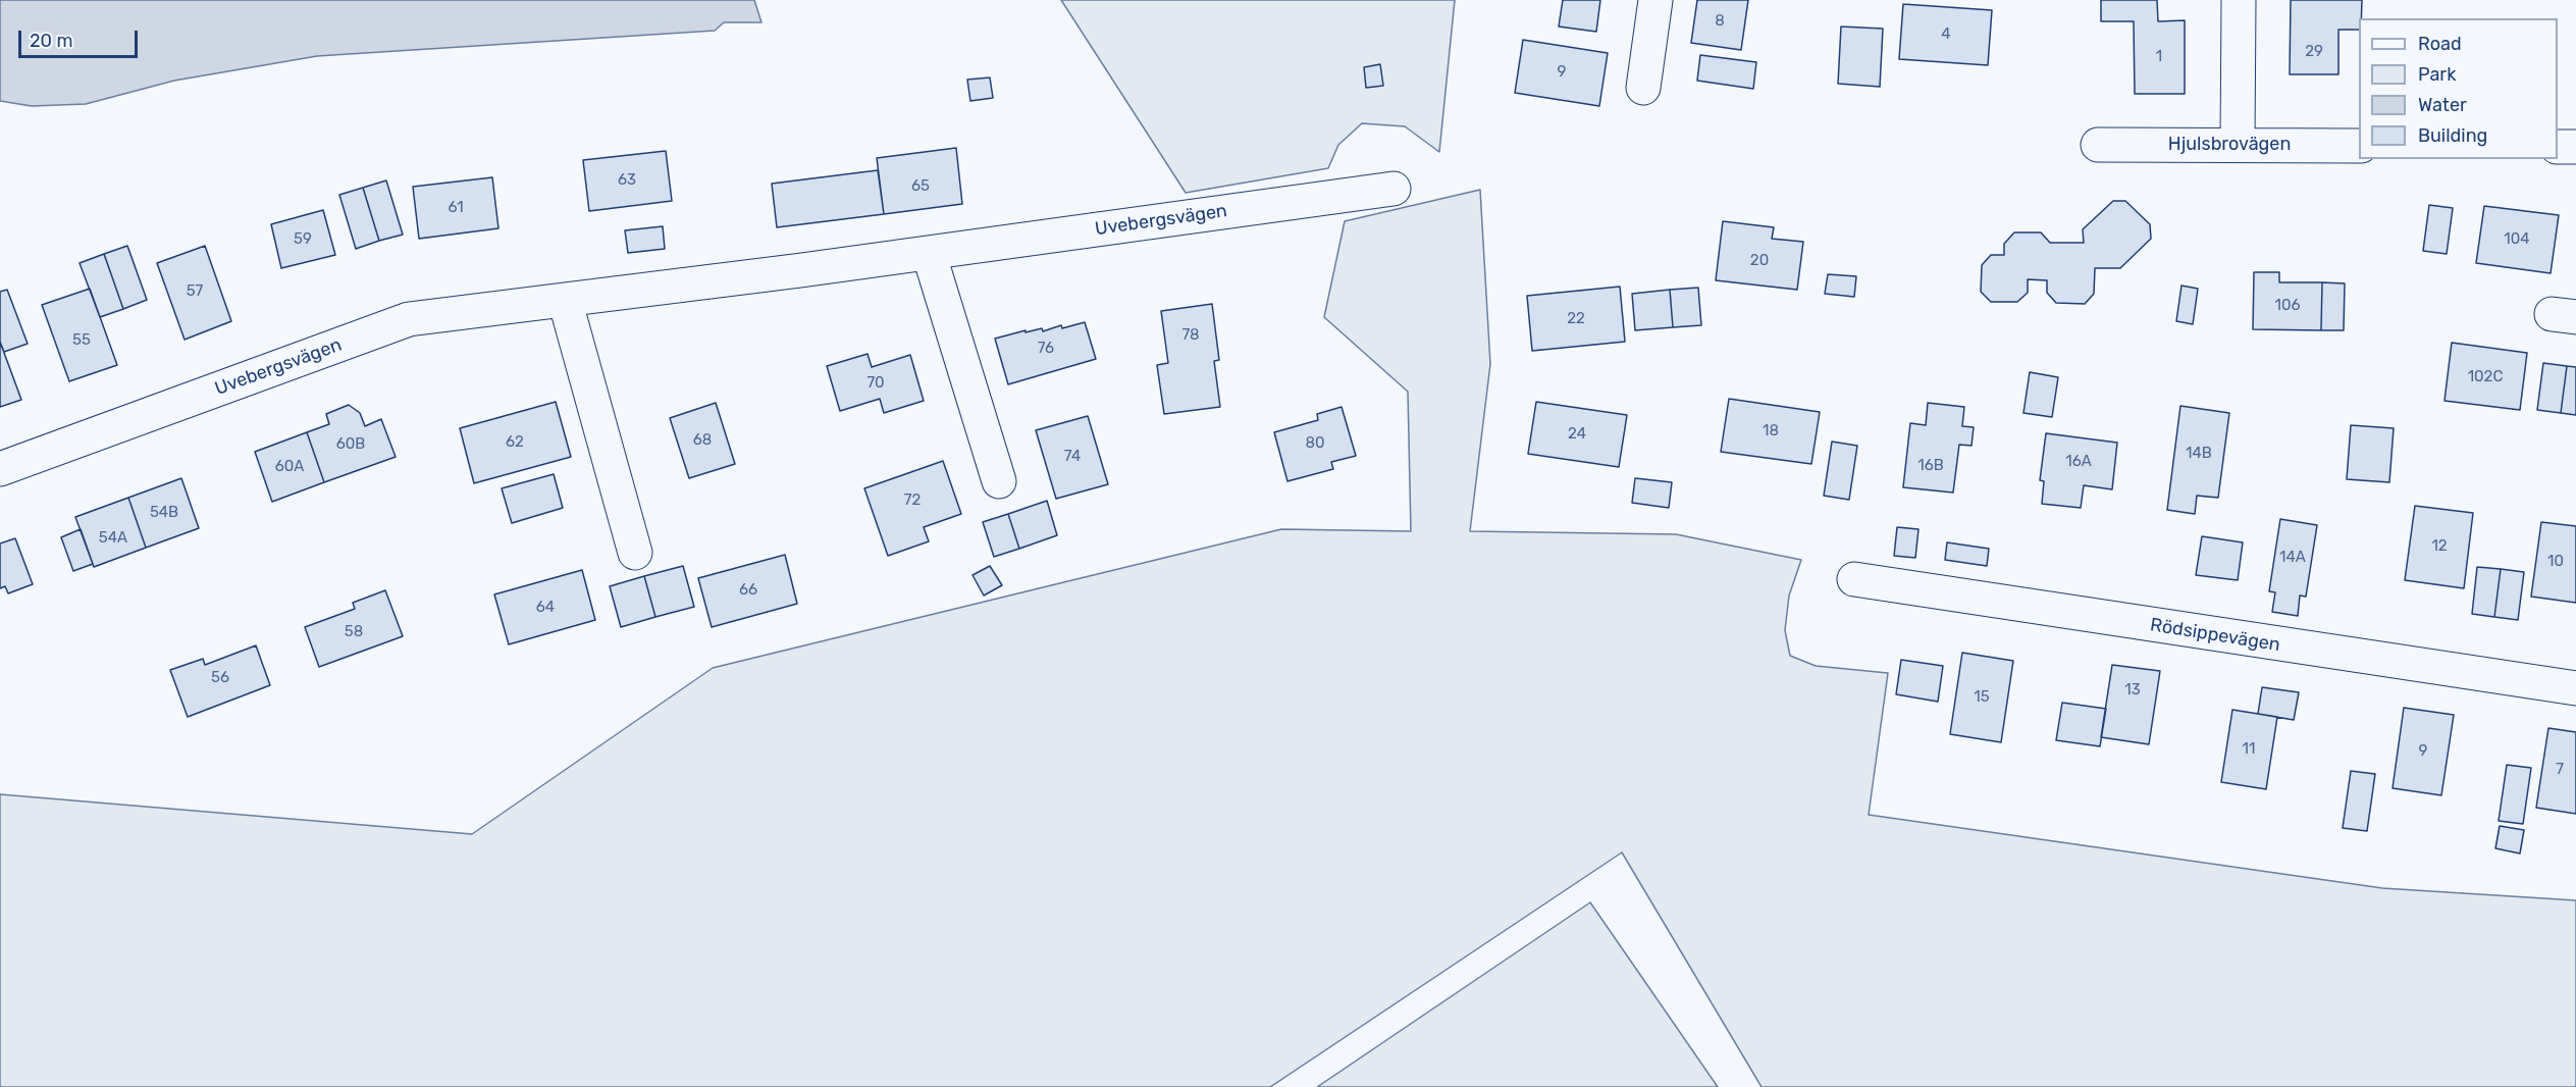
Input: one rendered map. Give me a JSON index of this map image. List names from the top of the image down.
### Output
{
  "streets": {
    "street": ["Hjulsbrovägen", "Uvebergsvägen", "Rödsippevägen"]
  },
  "house_numbers": [
    "8",
    "4",
    "29",
    "1",
    "9",
    "63",
    "65",
    "61",
    "59",
    "104",
    "20",
    "57",
    "106",
    "22",
    "78",
    "55",
    "76",
    "102C",
    "70",
    "18",
    "24",
    "68",
    "62",
    "80",
    "60B",
    "14B",
    "74",
    "16A",
    "16B",
    "60A",
    "72",
    "54B",
    "54A",
    "12",
    "14A",
    "10",
    "66",
    "64",
    "58",
    "56",
    "13",
    "15",
    "11",
    "9",
    "7"
  ],
  "legend": [
    "Road",
    "Park",
    "Water",
    "Building"
  ],
  "scale_bar": "20 m"
}
